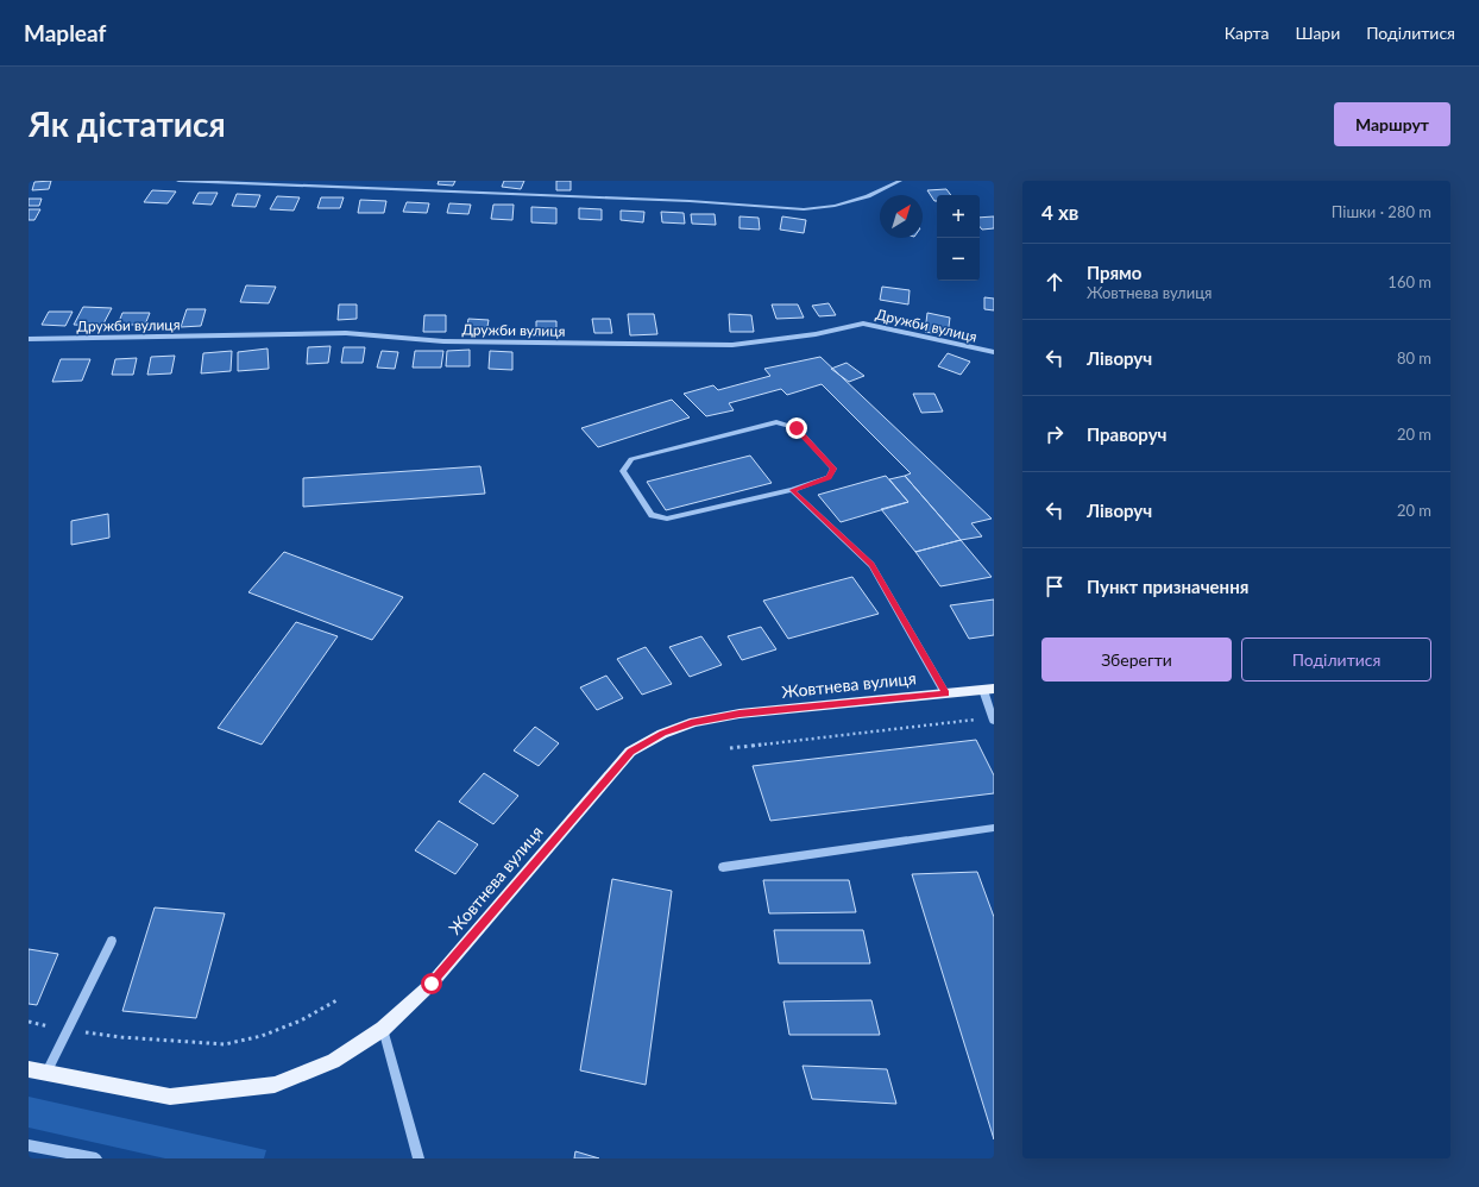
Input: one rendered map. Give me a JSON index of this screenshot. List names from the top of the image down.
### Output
{
  "streets": {
    "main road": ["Жовтнева вулиця"],
    "street": ["Дружби вулиця"]
  },
  "north": "top right",
  "page": {
    "header": "Mapleaf",
    "nav": ["Карта", "Шари", "Поділитися"],
    "buttons": [
      "Маршрут",
      ["Зберегти", "Поділитися"]
    ],
    "title": "Як дістатися",
    "heading": ["4 хв", "Пішки · 280 m"],
    "map_buttons": ["+", "−"],
    "list": [
      ["Прямо", "Жовтнева вулиця", "160 m"],
      ["Ліворуч", "80 m"],
      ["Праворуч", "20 m"],
      ["Ліворуч", "20 m"],
      "Пункт призначення"
    ]
  }
}
